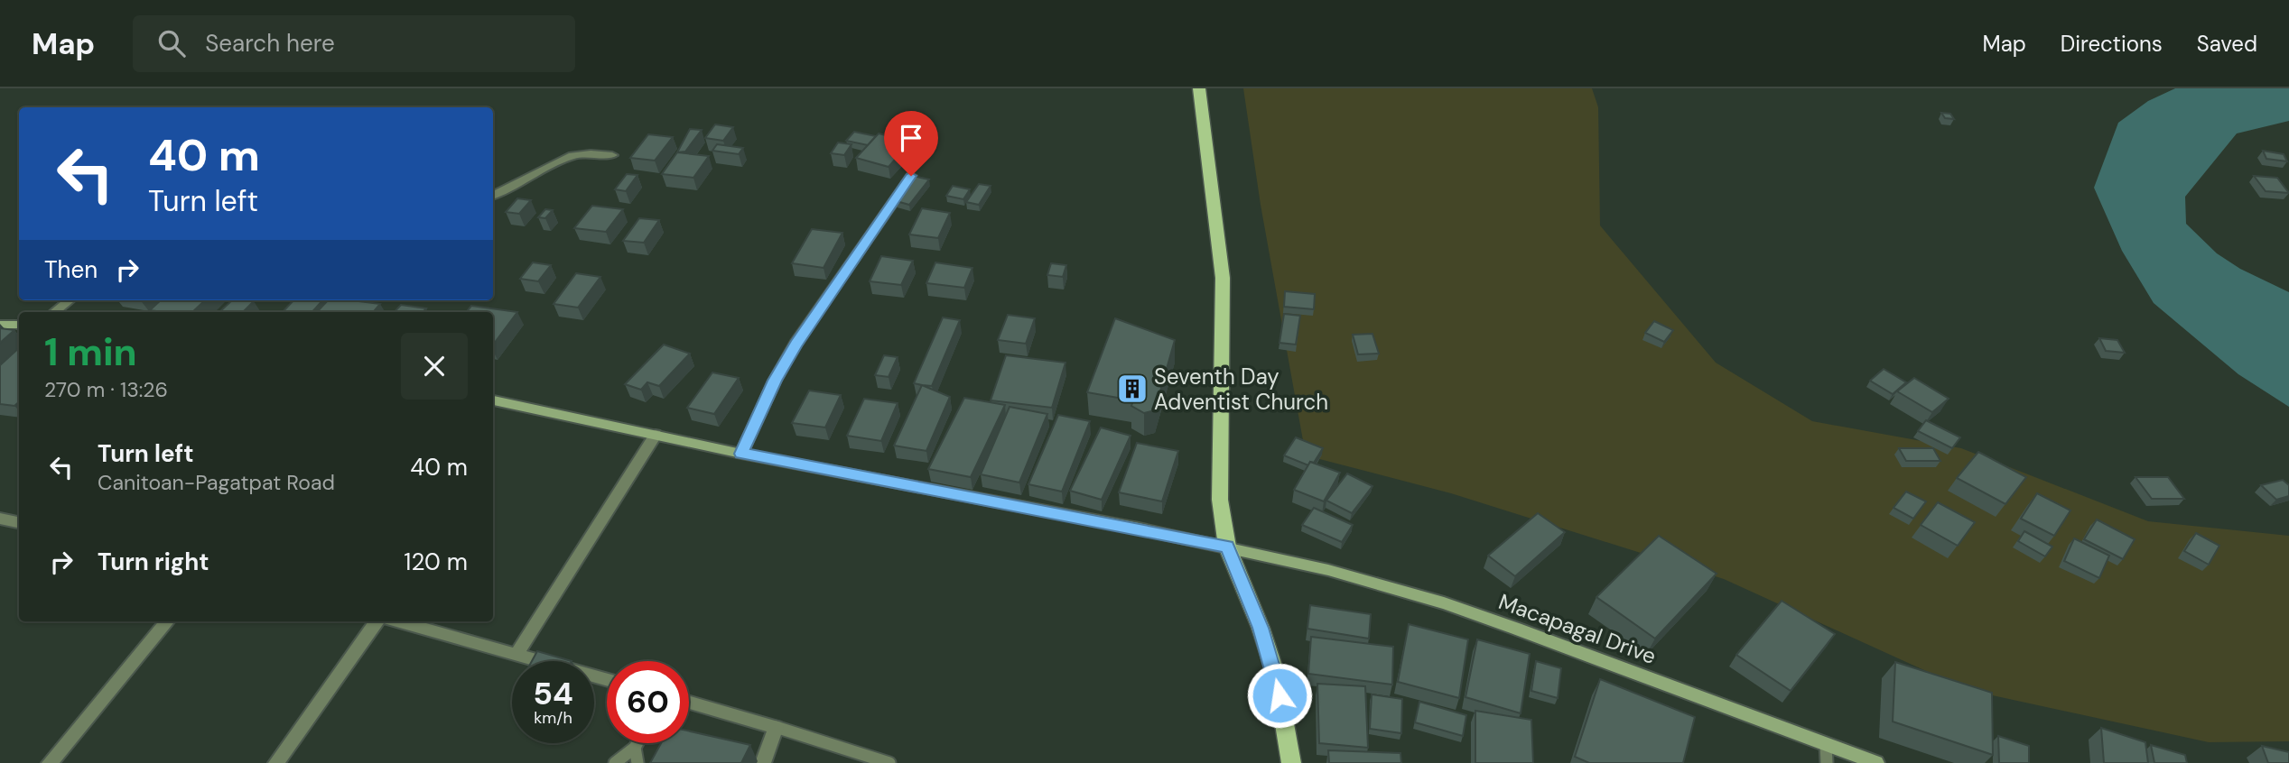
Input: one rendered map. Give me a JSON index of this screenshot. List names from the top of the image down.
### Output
{
  "streets": {
    "street": ["Macapagal Drive"]
  },
  "places": {
    "building": ["Seventh Day Adventist Church"]
  },
  "page": {
    "header": "Map",
    "search": "Search here",
    "nav": ["Map", "Directions", "Saved"],
    "turn": ["40 m", "Turn left"],
    "then": "Then",
    "heading": ["1 min", "270 m · 13:26"],
    "list": [
      {
        "name": "Turn left",
        "note": "Canitoan-Pagatpat Road",
        "value": "40 m"
      },
      {
        "name": "Turn right",
        "value": "120 m"
      }
    ],
    "speed": "54 km/h",
    "limit": "60"
  }
}
